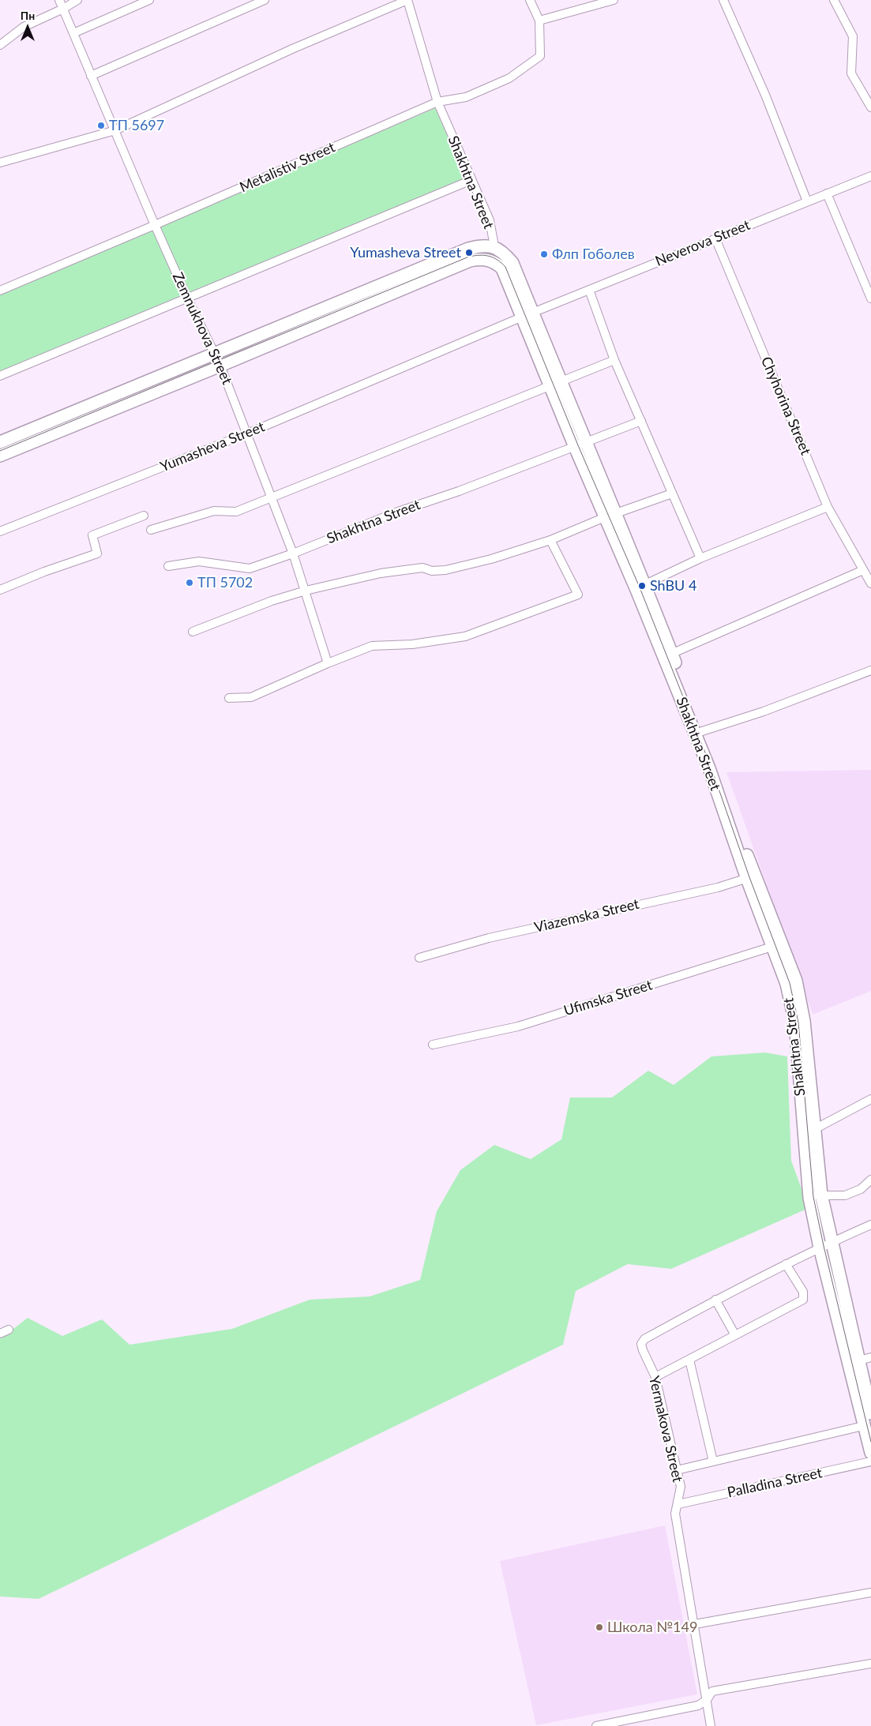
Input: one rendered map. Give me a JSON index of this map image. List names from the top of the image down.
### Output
{
  "streets": {
    "main road": ["Shakhtna Street"],
    "street": [
      "Metalistiv Street",
      "Neverova Street",
      "Zemnukhova Street",
      "Chyhorina Street",
      "Yumasheva Street",
      "Viazemska Street",
      "Ufimska Street",
      "Yermakova Street",
      "Palladina Street"
    ]
  },
  "crossings": [
    ["Metalistiv Street", "Shakhtna Street"],
    ["Metalistiv Street", "Zemnukhova Street"],
    ["Shakhtna Street", "Neverova Street"],
    ["Shakhtna Street", "Zemnukhova Street"],
    ["Shakhtna Street", "Yumasheva Street"],
    ["Shakhtna Street", "Viazemska Street"],
    ["Shakhtna Street", "Ufimska Street"],
    ["Shakhtna Street", "Yermakova Street"],
    ["Neverova Street", "Chyhorina Street"],
    ["Neverova Street", "Yumasheva Street"],
    ["Zemnukhova Street", "Yumasheva Street"],
    ["Yermakova Street", "Palladina Street"]
  ],
  "places": [
    "ТП 5697",
    "Yumasheva Street",
    "Флп Гоболев",
    "ТП 5702",
    "ShBU 4",
    "Школа №149"
  ],
  "north": "top"
}
